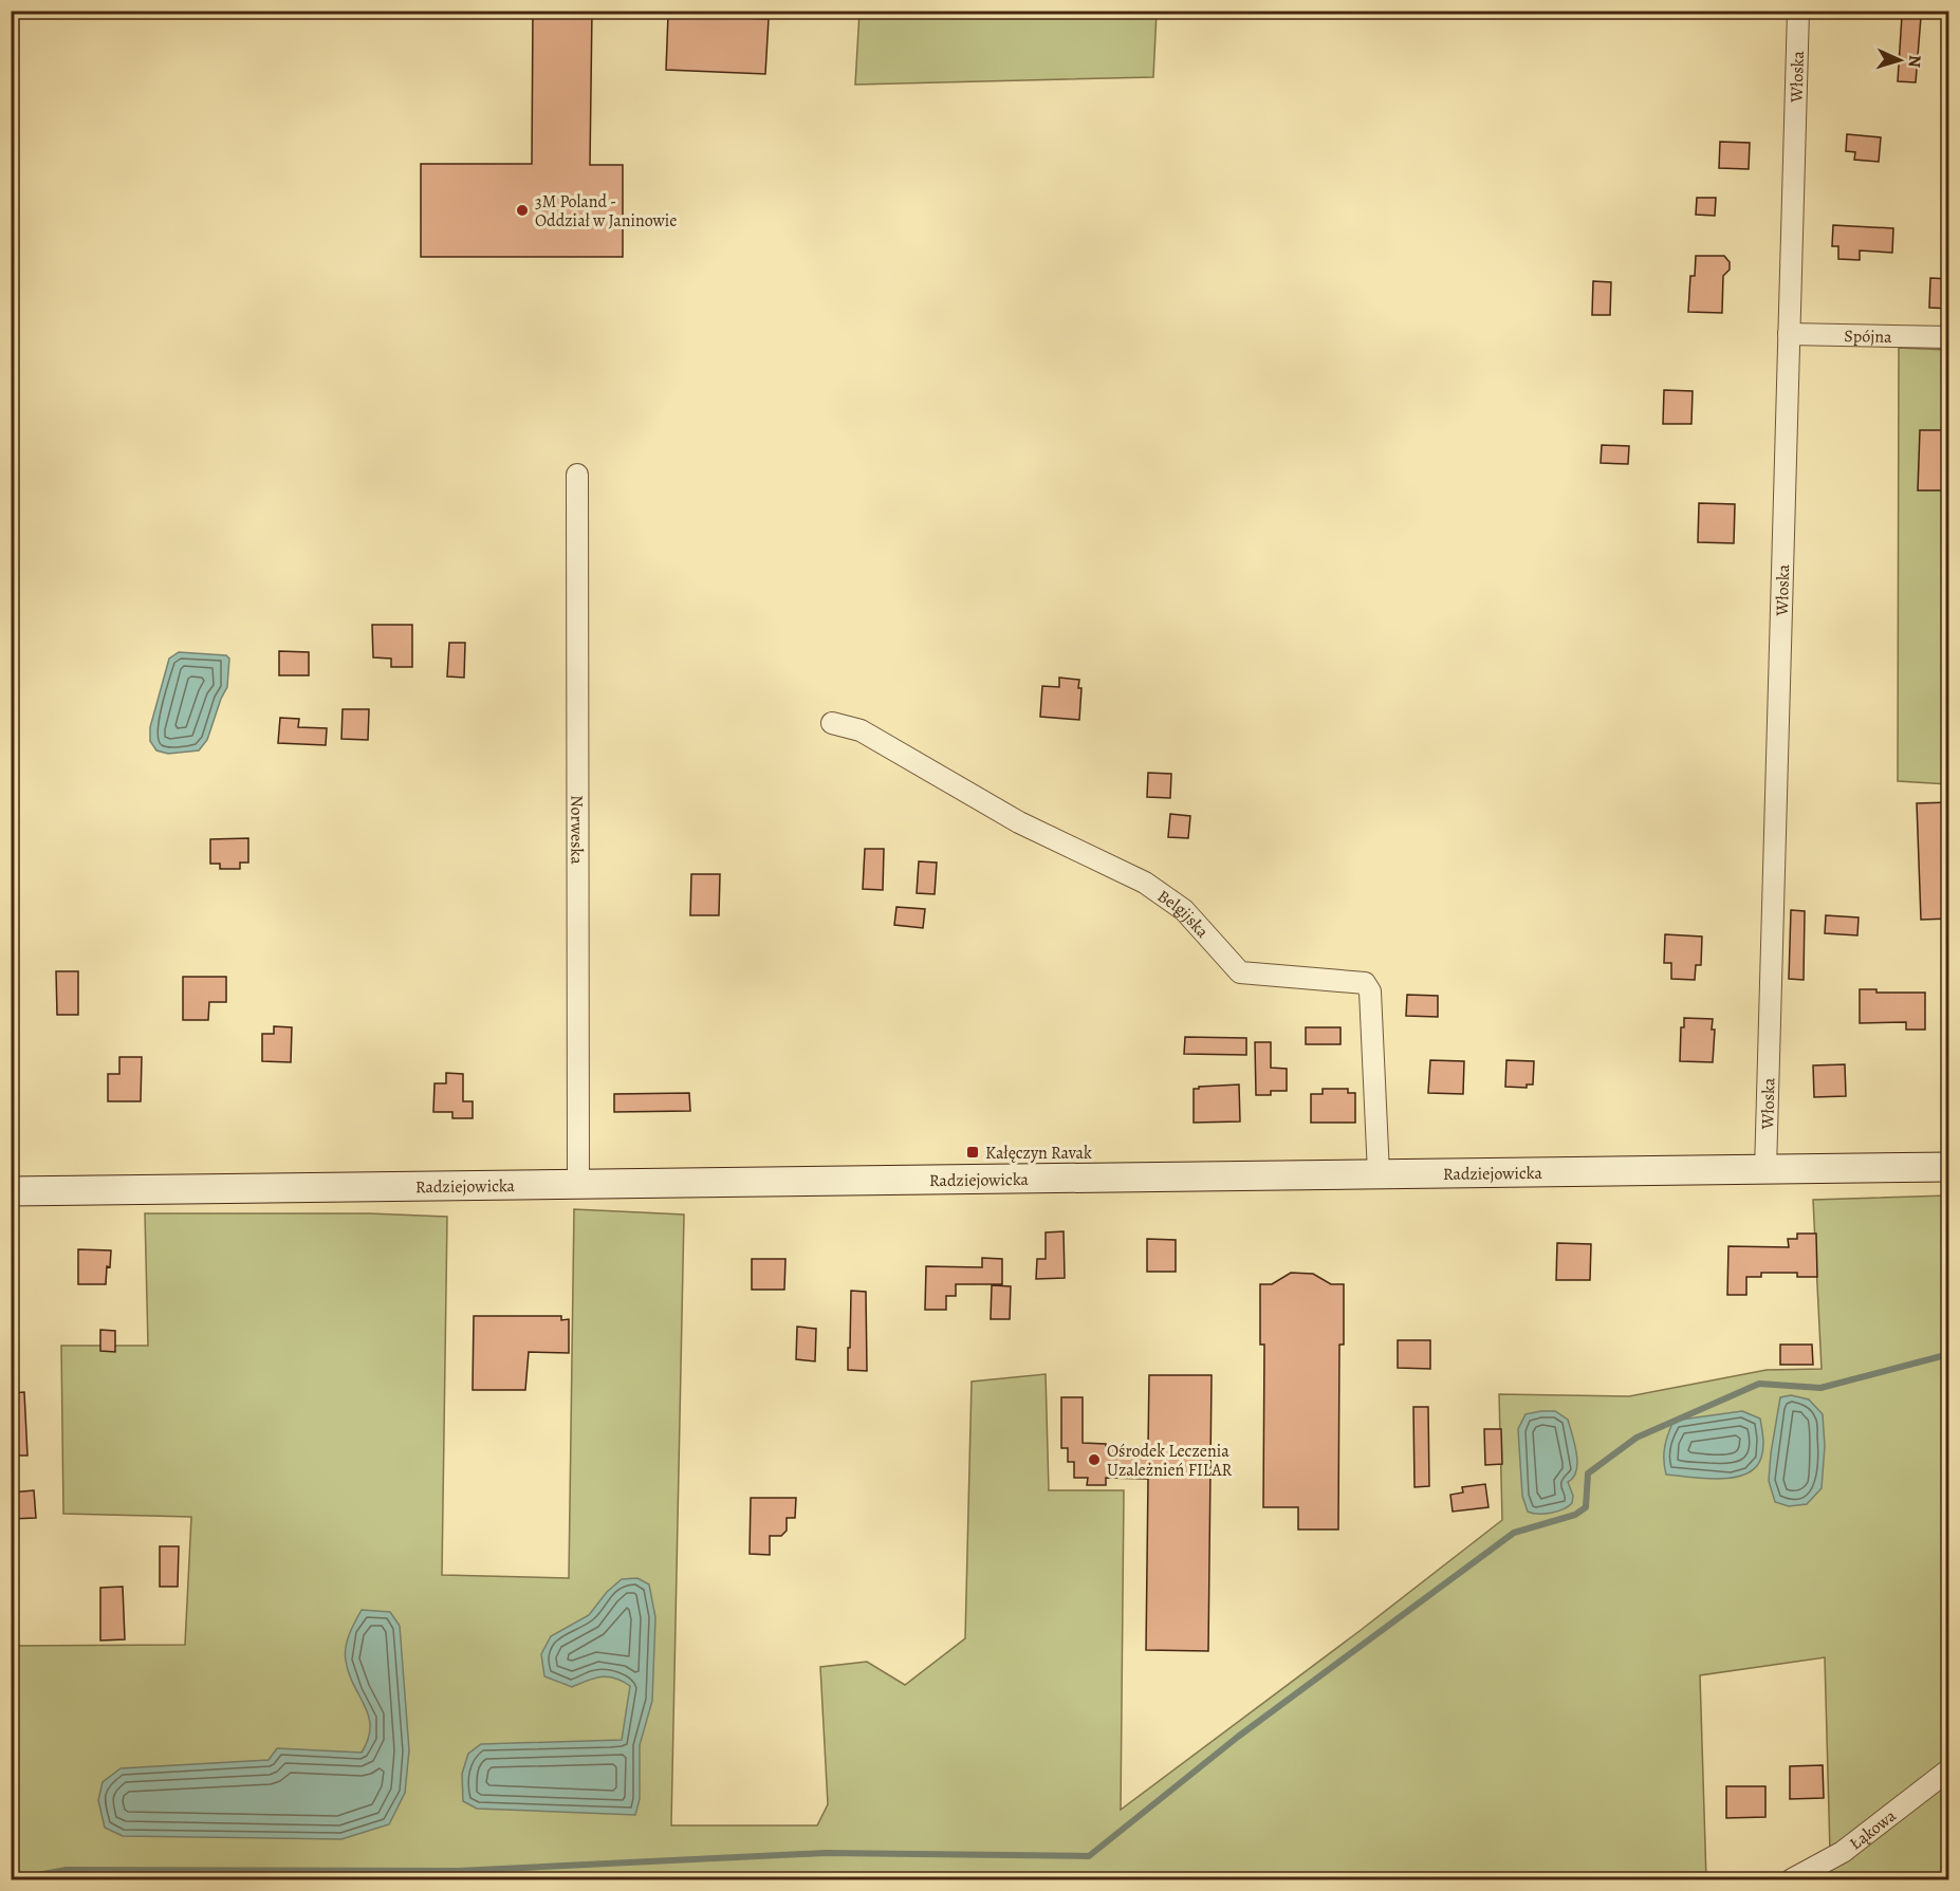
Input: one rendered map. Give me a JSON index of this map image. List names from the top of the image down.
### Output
{
  "streets": {
    "main road": ["Radziejowicka"],
    "street": [
      "Włoska",
      "Spójna",
      "Norweska",
      "Belgijska",
      "Łąkowa"
    ]
  },
  "crossings": [
    ["Włoska", "Spójna"],
    ["Włoska", "Radziejowicka"],
    ["Norweska", "Radziejowicka"],
    ["Belgijska", "Radziejowicka"]
  ],
  "places": {
    "other": ["3M Poland - Oddział w Janinowie", "Ośrodek Leczenia Uzależnień FILAR"],
    "transit": ["Kałęczyn Ravak"]
  },
  "north": "right"
}
